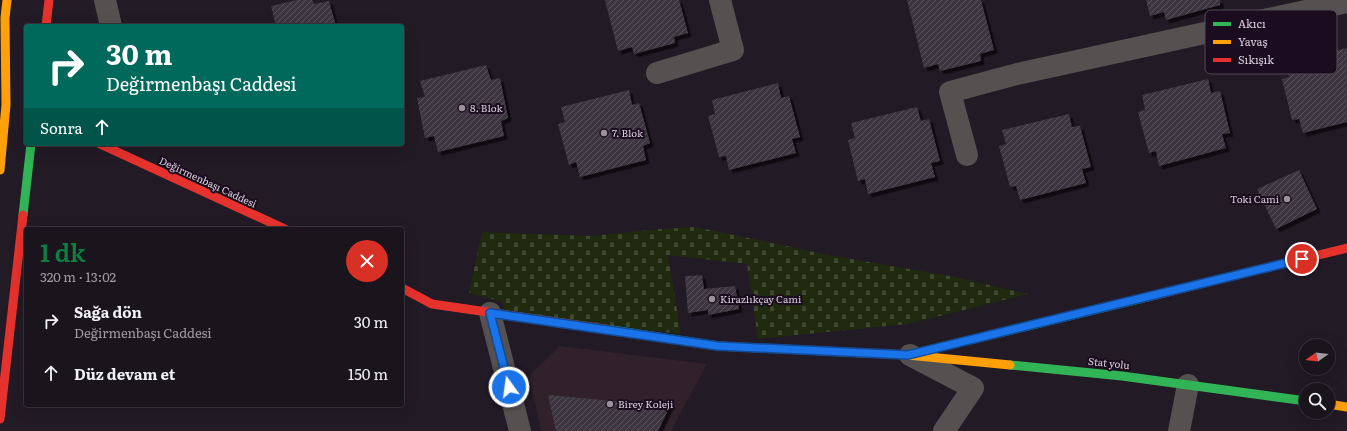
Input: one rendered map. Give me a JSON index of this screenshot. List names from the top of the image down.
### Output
{
  "streets": {
    "street": ["Değirmenbaşı Caddesi", "Stat yolu"]
  },
  "places": [
    "8. Blok",
    "7. Blok",
    "Toki Cami",
    "Kirazlıkçay Cami",
    "Birey Koleji"
  ],
  "legend": ["Akıcı", "Yavaş", "Sıkışık"],
  "north": "left",
  "page": {
    "turn": ["30 m", "Değirmenbaşı Caddesi"],
    "then": "Sonra",
    "heading": ["1 dk", "320 m · 13:02"],
    "list": [
      {
        "name": "Sağa dön",
        "note": "Değirmenbaşı Caddesi",
        "value": "30 m"
      },
      {
        "name": "Düz devam et",
        "value": "150 m"
      }
    ]
  }
}
